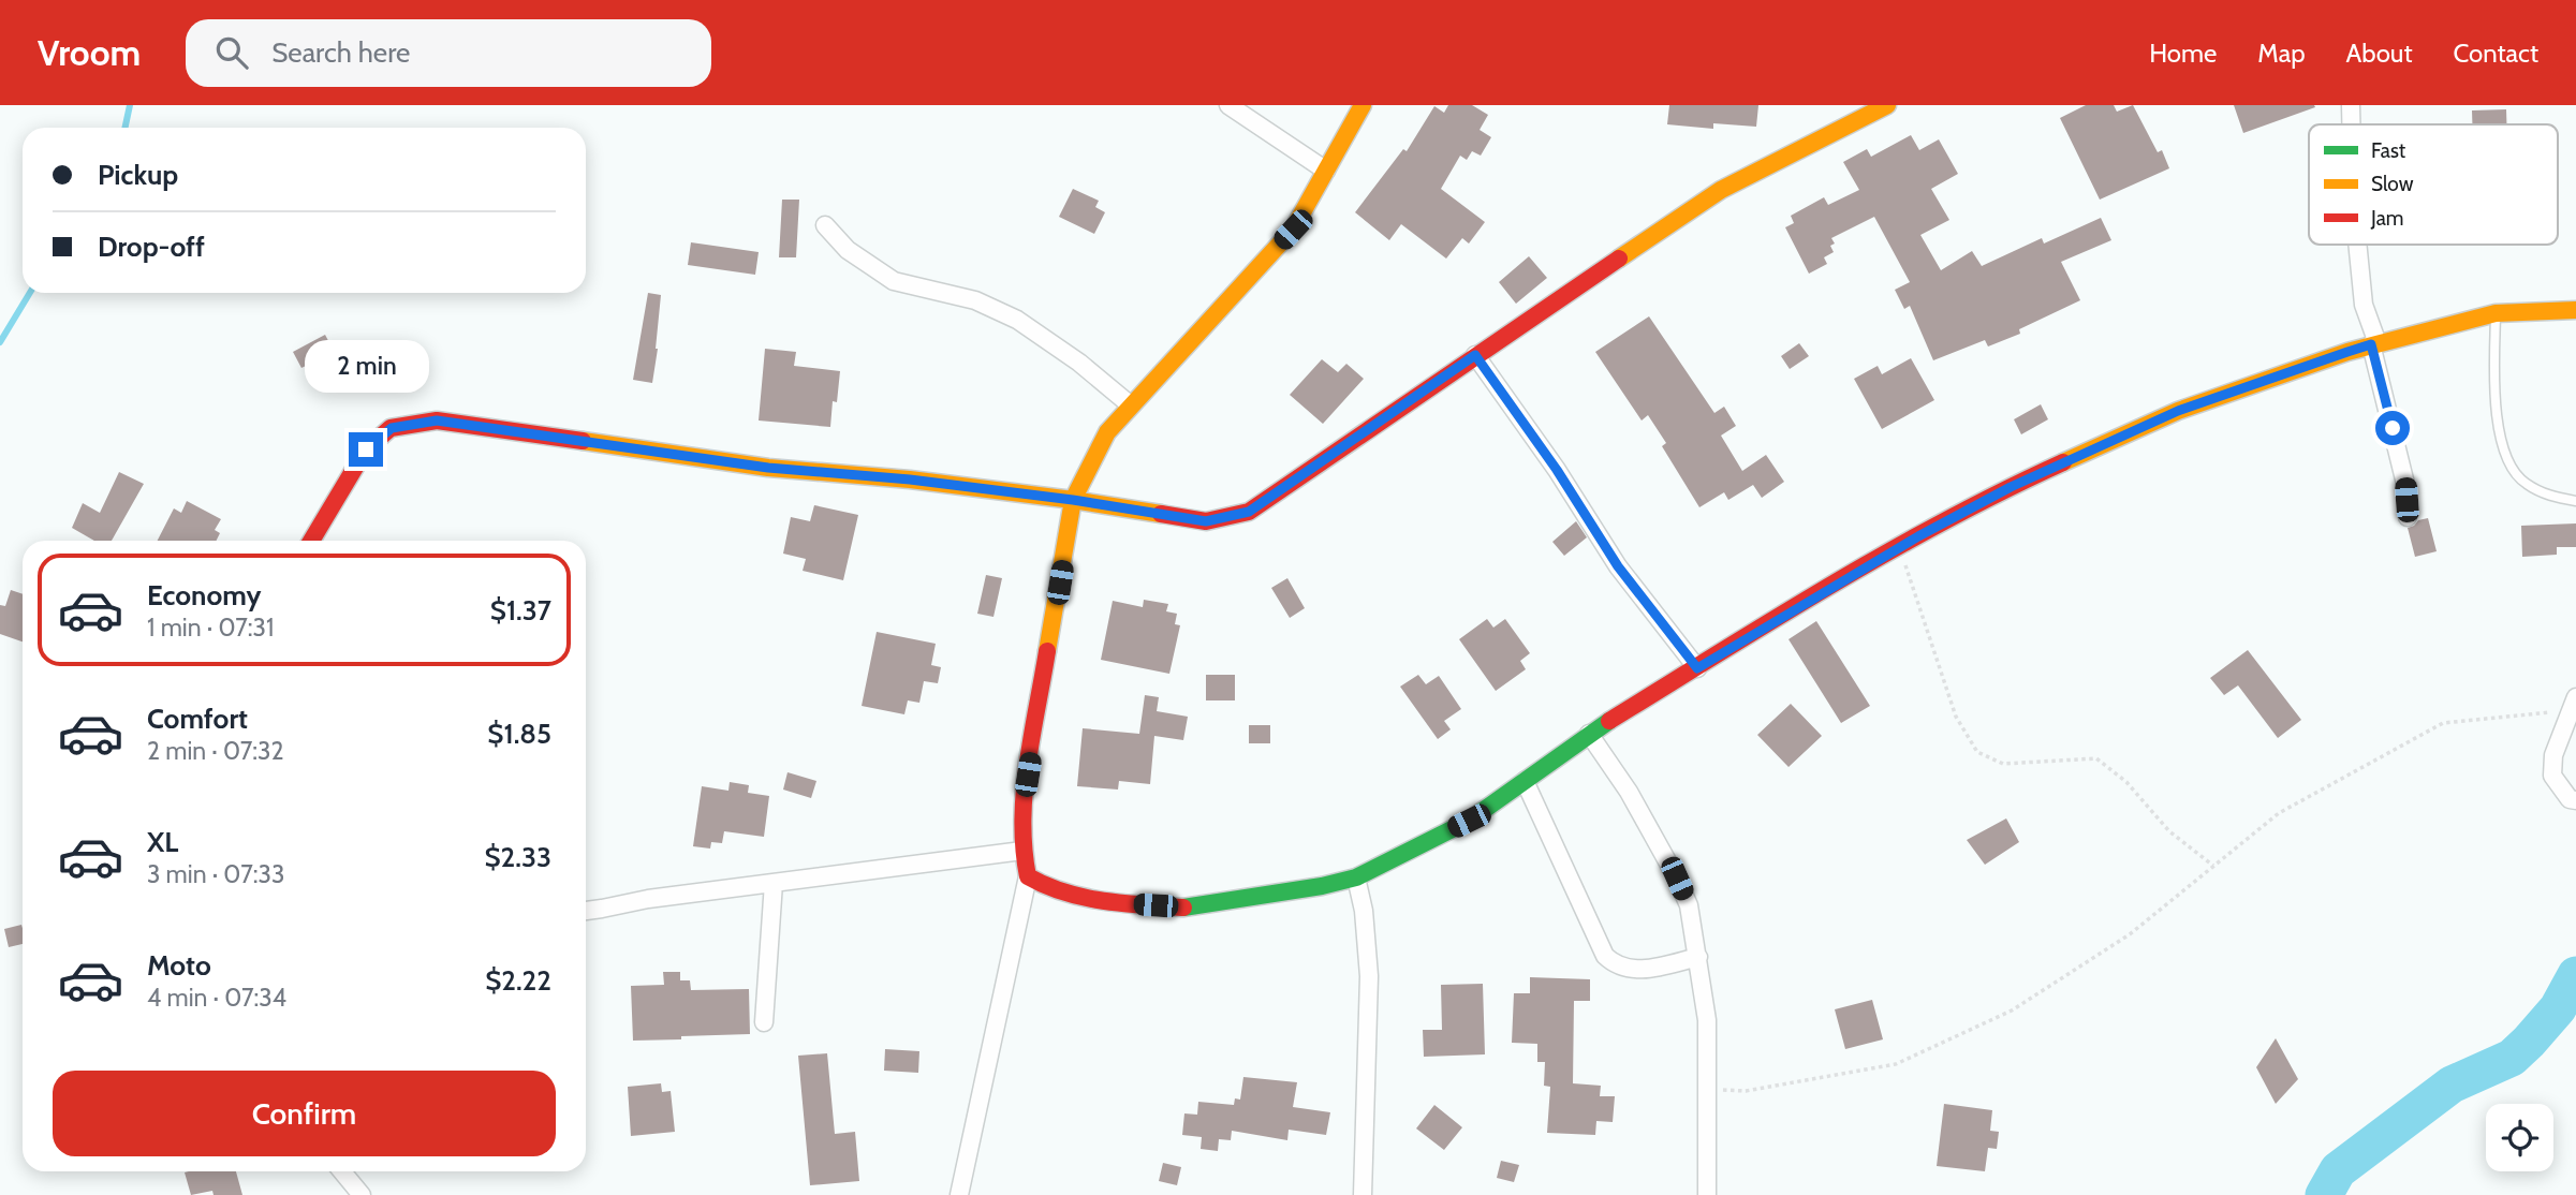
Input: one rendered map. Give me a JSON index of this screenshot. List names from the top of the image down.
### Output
{
  "legend": ["Fast", "Slow", "Jam"],
  "page": {
    "header": "Vroom",
    "search": "Search here",
    "nav": [
      "Home",
      "Map",
      "About",
      "Contact"
    ],
    "banner": ["Pickup", "Drop-off"],
    "bubble": "2 min",
    "list": [
      {
        "name": "Economy",
        "note": "1 min · 07:31",
        "value": "$1.37"
      },
      {
        "name": "Comfort",
        "note": "2 min · 07:32",
        "value": "$1.85"
      },
      {
        "name": "XL",
        "note": "3 min · 07:33",
        "value": "$2.33"
      },
      {
        "name": "Moto",
        "note": "4 min · 07:34",
        "value": "$2.22"
      }
    ],
    "buttons": "Confirm"
  }
}
